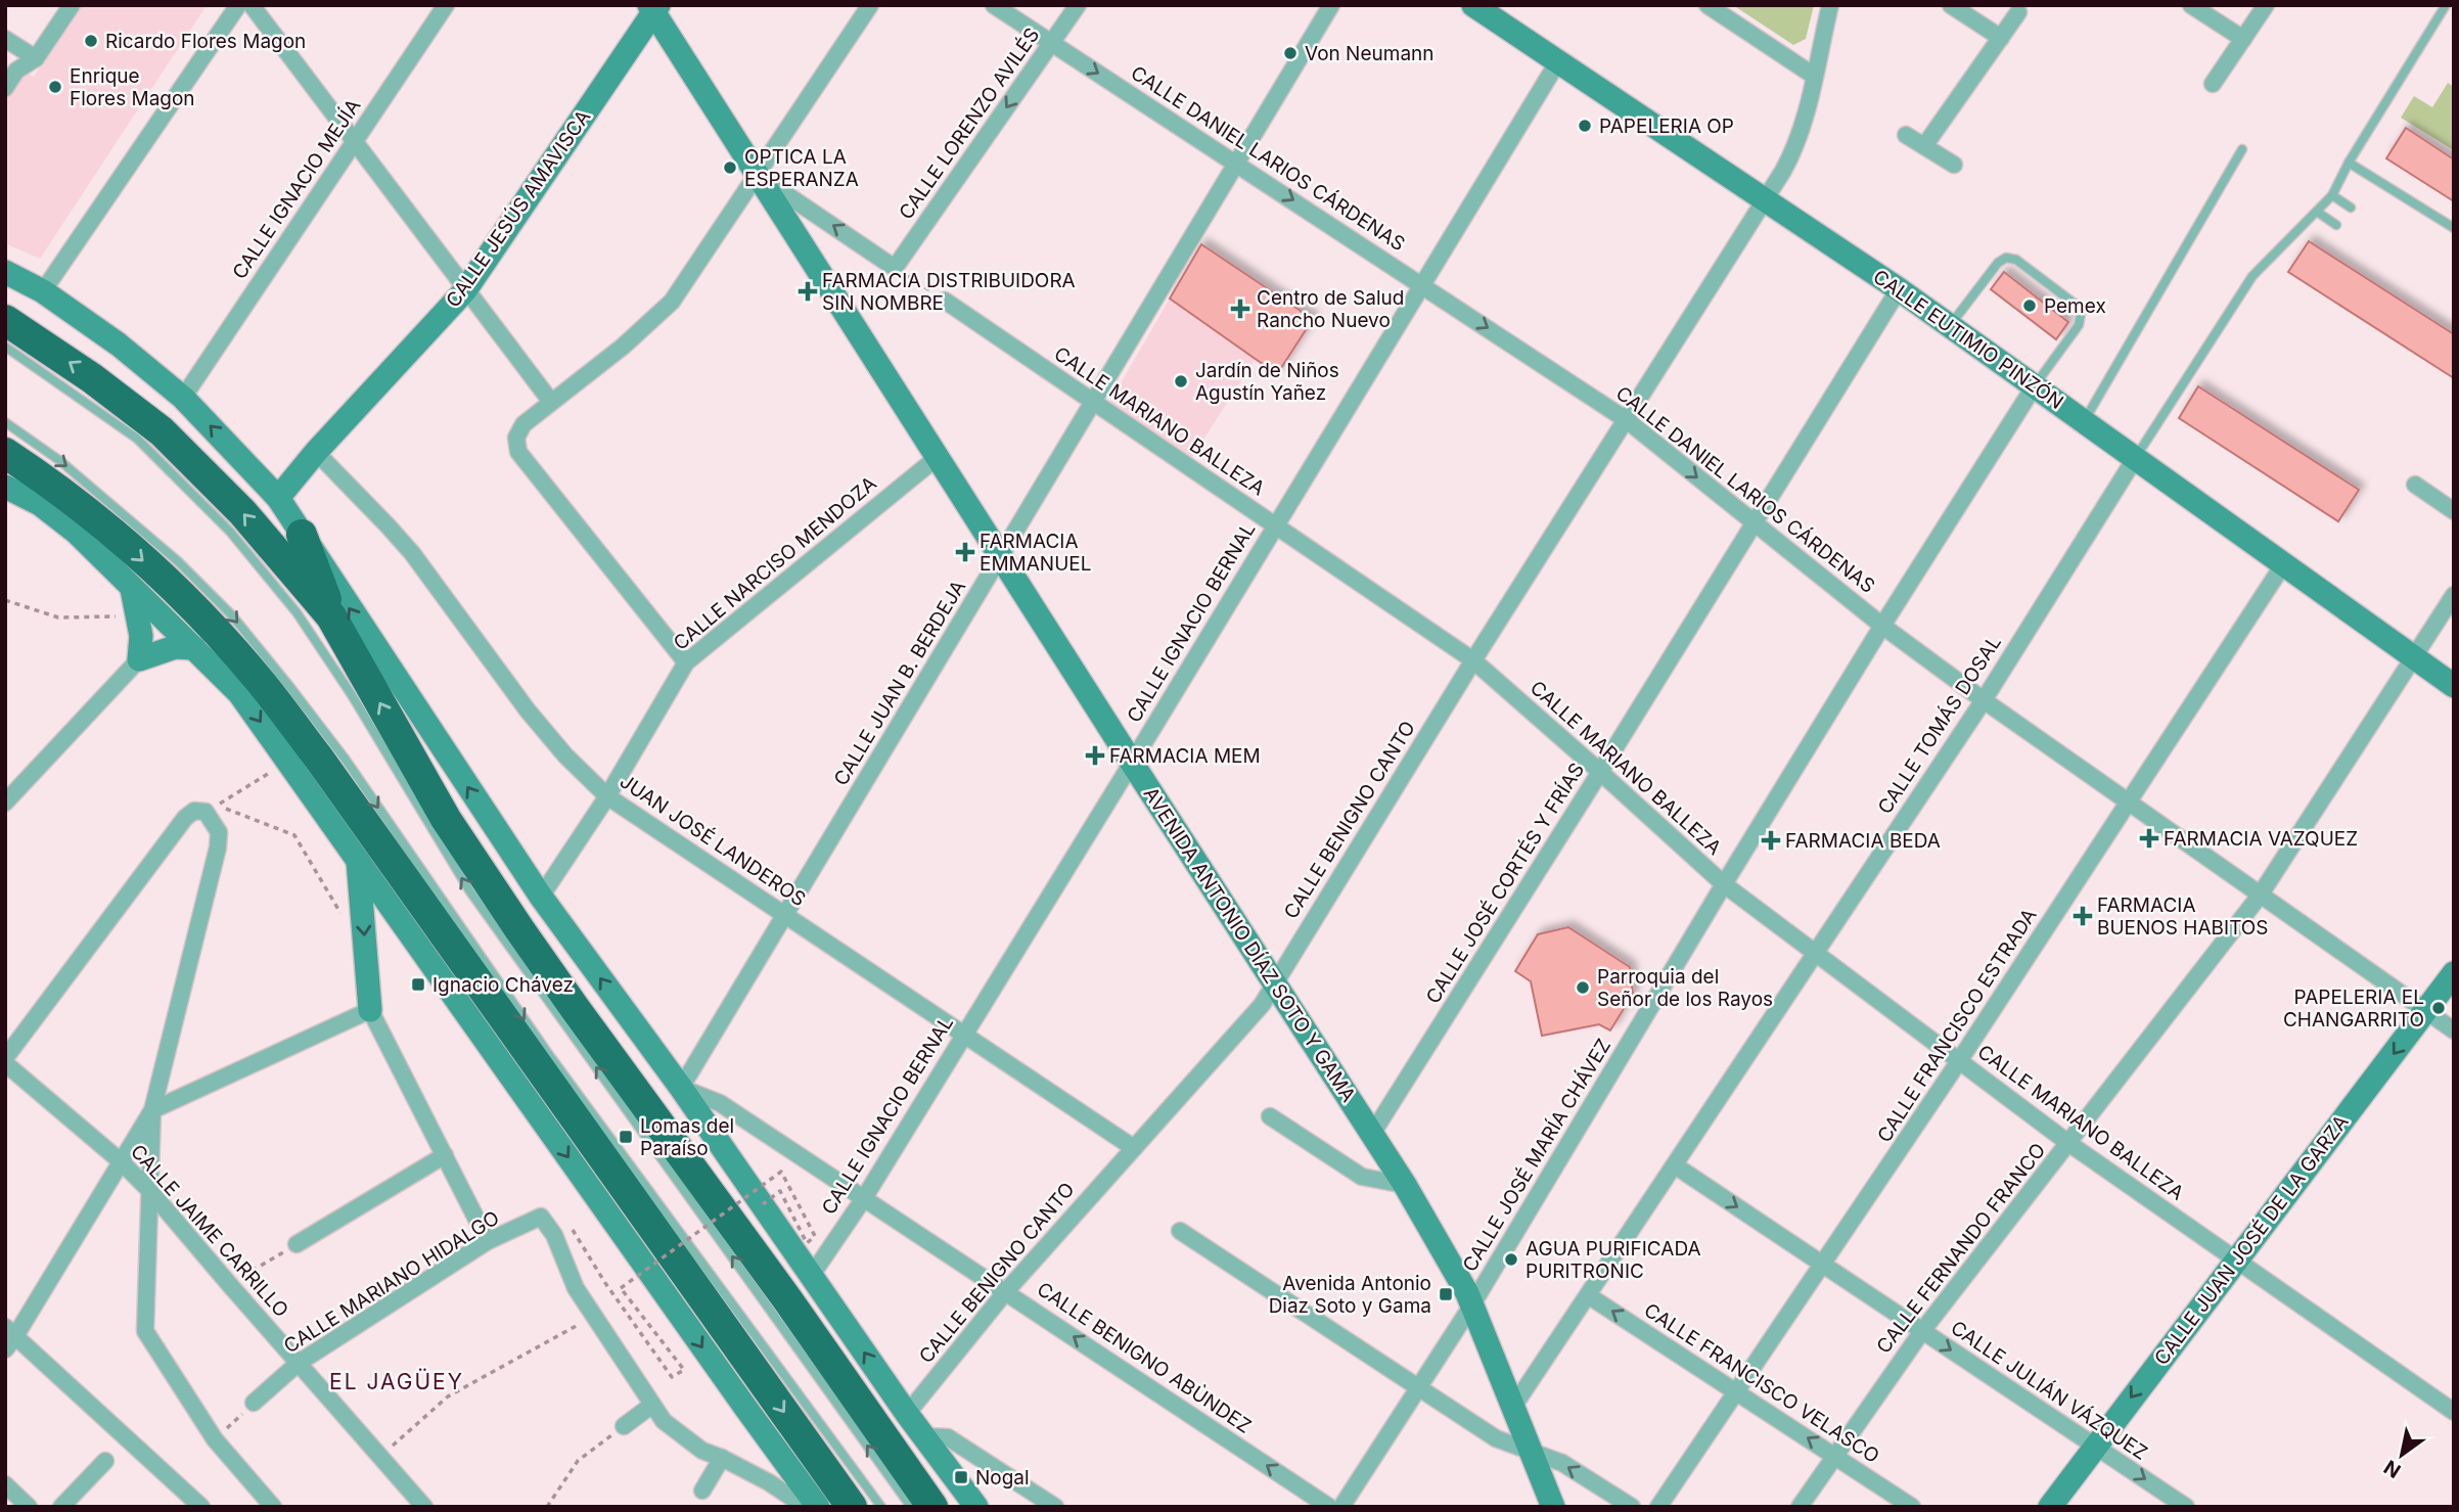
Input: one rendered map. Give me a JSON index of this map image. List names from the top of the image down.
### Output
{
  "streets": {
    "street": [
      "CALLE LORENZO AVILÉS",
      "CALLE DANIEL LARIOS CÁRDENAS",
      "CALLE IGNACIO MEJÍA",
      "CALLE JESÚS AMAVISCA",
      "CALLE EUTIMIO PINZÓN",
      "CALLE MARIANO BALLEZA",
      "CALLE NARCISO MENDOZA",
      "CALLE IGNACIO BERNAL",
      "CALLE JUAN B. BERDEJA",
      "CALLE TOMÁS DOSAL",
      "CALLE BENIGNO CANTO",
      "JUAN JOSÉ LANDEROS",
      "CALLE JOSÉ CORTÉS Y FRÍAS",
      "AVENIDA ANTONIO DÍAZ SOTO Y GAMA",
      "CALLE FRANCISCO ESTRADA",
      "CALLE JOSÉ MARÍA CHÁVEZ",
      "CALLE JAIME CARRILLO",
      "CALLE JUAN JOSÉ DE LA GARZA",
      "CALLE FERNANDO FRANCO",
      "CALLE MARIANO HIDALGO",
      "CALLE BENIGNO ABÙNDEZ",
      "CALLE FRANCISCO VELASCO",
      "CALLE JULIÁN VÁZQUEZ"
    ]
  },
  "crossings": [
    ["CALLE LORENZO AVILÉS", "CALLE DANIEL LARIOS CÁRDENAS"],
    ["CALLE DANIEL LARIOS CÁRDENAS", "CALLE IGNACIO BERNAL"],
    ["CALLE DANIEL LARIOS CÁRDENAS", "CALLE JUAN B. BERDEJA"],
    ["CALLE DANIEL LARIOS CÁRDENAS", "CALLE TOMÁS DOSAL"],
    ["CALLE DANIEL LARIOS CÁRDENAS", "CALLE BENIGNO CANTO"],
    ["CALLE DANIEL LARIOS CÁRDENAS", "CALLE JOSÉ CORTÉS Y FRÍAS"],
    ["CALLE DANIEL LARIOS CÁRDENAS", "CALLE FRANCISCO ESTRADA"],
    ["CALLE DANIEL LARIOS CÁRDENAS", "CALLE JOSÉ MARÍA CHÁVEZ"],
    ["CALLE DANIEL LARIOS CÁRDENAS", "CALLE JUAN JOSÉ DE LA GARZA"],
    ["CALLE DANIEL LARIOS CÁRDENAS", "CALLE FERNANDO FRANCO"],
    ["CALLE JESÚS AMAVISCA", "JUAN JOSÉ LANDEROS"],
    ["CALLE JESÚS AMAVISCA", "AVENIDA ANTONIO DÍAZ SOTO Y GAMA"],
    ["CALLE EUTIMIO PINZÓN", "CALLE IGNACIO BERNAL"],
    ["CALLE EUTIMIO PINZÓN", "CALLE TOMÁS DOSAL"],
    ["CALLE EUTIMIO PINZÓN", "CALLE BENIGNO CANTO"],
    ["CALLE EUTIMIO PINZÓN", "CALLE JOSÉ CORTÉS Y FRÍAS"],
    ["CALLE EUTIMIO PINZÓN", "CALLE FRANCISCO ESTRADA"],
    ["CALLE EUTIMIO PINZÓN", "CALLE JOSÉ MARÍA CHÁVEZ"],
    ["CALLE EUTIMIO PINZÓN", "CALLE FERNANDO FRANCO"],
    ["CALLE MARIANO BALLEZA", "CALLE IGNACIO BERNAL"],
    ["CALLE MARIANO BALLEZA", "CALLE JUAN B. BERDEJA"],
    ["CALLE MARIANO BALLEZA", "CALLE TOMÁS DOSAL"],
    ["CALLE MARIANO BALLEZA", "CALLE BENIGNO CANTO"],
    ["CALLE MARIANO BALLEZA", "CALLE JOSÉ CORTÉS Y FRÍAS"],
    ["CALLE MARIANO BALLEZA", "CALLE FRANCISCO ESTRADA"],
    ["CALLE MARIANO BALLEZA", "CALLE JOSÉ MARÍA CHÁVEZ"],
    ["CALLE MARIANO BALLEZA", "CALLE JUAN JOSÉ DE LA GARZA"],
    ["CALLE MARIANO BALLEZA", "CALLE FERNANDO FRANCO"],
    ["CALLE NARCISO MENDOZA", "JUAN JOSÉ LANDEROS"],
    ["CALLE NARCISO MENDOZA", "AVENIDA ANTONIO DÍAZ SOTO Y GAMA"],
    ["CALLE IGNACIO BERNAL", "JUAN JOSÉ LANDEROS"],
    ["CALLE IGNACIO BERNAL", "AVENIDA ANTONIO DÍAZ SOTO Y GAMA"],
    ["CALLE IGNACIO BERNAL", "CALLE BENIGNO ABÙNDEZ"],
    ["CALLE JUAN B. BERDEJA", "JUAN JOSÉ LANDEROS"],
    ["CALLE JUAN B. BERDEJA", "AVENIDA ANTONIO DÍAZ SOTO Y GAMA"],
    ["CALLE JUAN B. BERDEJA", "CALLE BENIGNO ABÙNDEZ"],
    ["CALLE TOMÁS DOSAL", "AVENIDA ANTONIO DÍAZ SOTO Y GAMA"],
    ["CALLE TOMÁS DOSAL", "CALLE FRANCISCO VELASCO"],
    ["CALLE TOMÁS DOSAL", "CALLE JULIÁN VÁZQUEZ"],
    ["CALLE BENIGNO CANTO", "JUAN JOSÉ LANDEROS"],
    ["CALLE BENIGNO CANTO", "AVENIDA ANTONIO DÍAZ SOTO Y GAMA"],
    ["CALLE BENIGNO CANTO", "CALLE BENIGNO ABÙNDEZ"],
    ["CALLE JOSÉ CORTÉS Y FRÍAS", "AVENIDA ANTONIO DÍAZ SOTO Y GAMA"],
    ["AVENIDA ANTONIO DÍAZ SOTO Y GAMA", "CALLE JOSÉ MARÍA CHÁVEZ"],
    ["CALLE FRANCISCO ESTRADA", "CALLE FRANCISCO VELASCO"],
    ["CALLE FRANCISCO ESTRADA", "CALLE JULIÁN VÁZQUEZ"],
    ["CALLE JAIME CARRILLO", "CALLE MARIANO HIDALGO"],
    ["CALLE JUAN JOSÉ DE LA GARZA", "CALLE JULIÁN VÁZQUEZ"],
    ["CALLE FERNANDO FRANCO", "CALLE FRANCISCO VELASCO"],
    ["CALLE FERNANDO FRANCO", "CALLE JULIÁN VÁZQUEZ"]
  ],
  "one_way": [
    "CALLE LORENZO AVILÉS",
    "CALLE DANIEL LARIOS CÁRDENAS",
    "CALLE JUAN JOSÉ DE LA GARZA",
    "CALLE BENIGNO ABÙNDEZ",
    "CALLE FRANCISCO VELASCO",
    "CALLE JULIÁN VÁZQUEZ"
  ],
  "districts": ["EL JAGÜEY"],
  "places": {
    "other": [
      "Ricardo Flores Magon",
      "Von Neumann",
      "Enrique Flores Magon",
      "PAPELERIA OP",
      "OPTICA LA ESPERANZA",
      "Pemex",
      "Jardín de Niños Agustín Yañez",
      "Parroquia del Señor de los Rayos",
      "PAPELERIA EL CHANGARRITO",
      "AGUA PURIFICADA PURITRONIC"
    ],
    "health": [
      "FARMACIA DISTRIBUIDORA SIN NOMBRE",
      "Centro de Salud Rancho Nuevo",
      "FARMACIA EMMANUEL",
      "FARMACIA MEM",
      "FARMACIA VAZQUEZ",
      "FARMACIA BEDA",
      "FARMACIA BUENOS HABITOS"
    ],
    "transit": [
      "Ignacio Chávez",
      "Lomas del Paraíso",
      "Avenida Antonio Diaz Soto y Gama",
      "Nogal"
    ]
  },
  "north": "bottom left"
}
